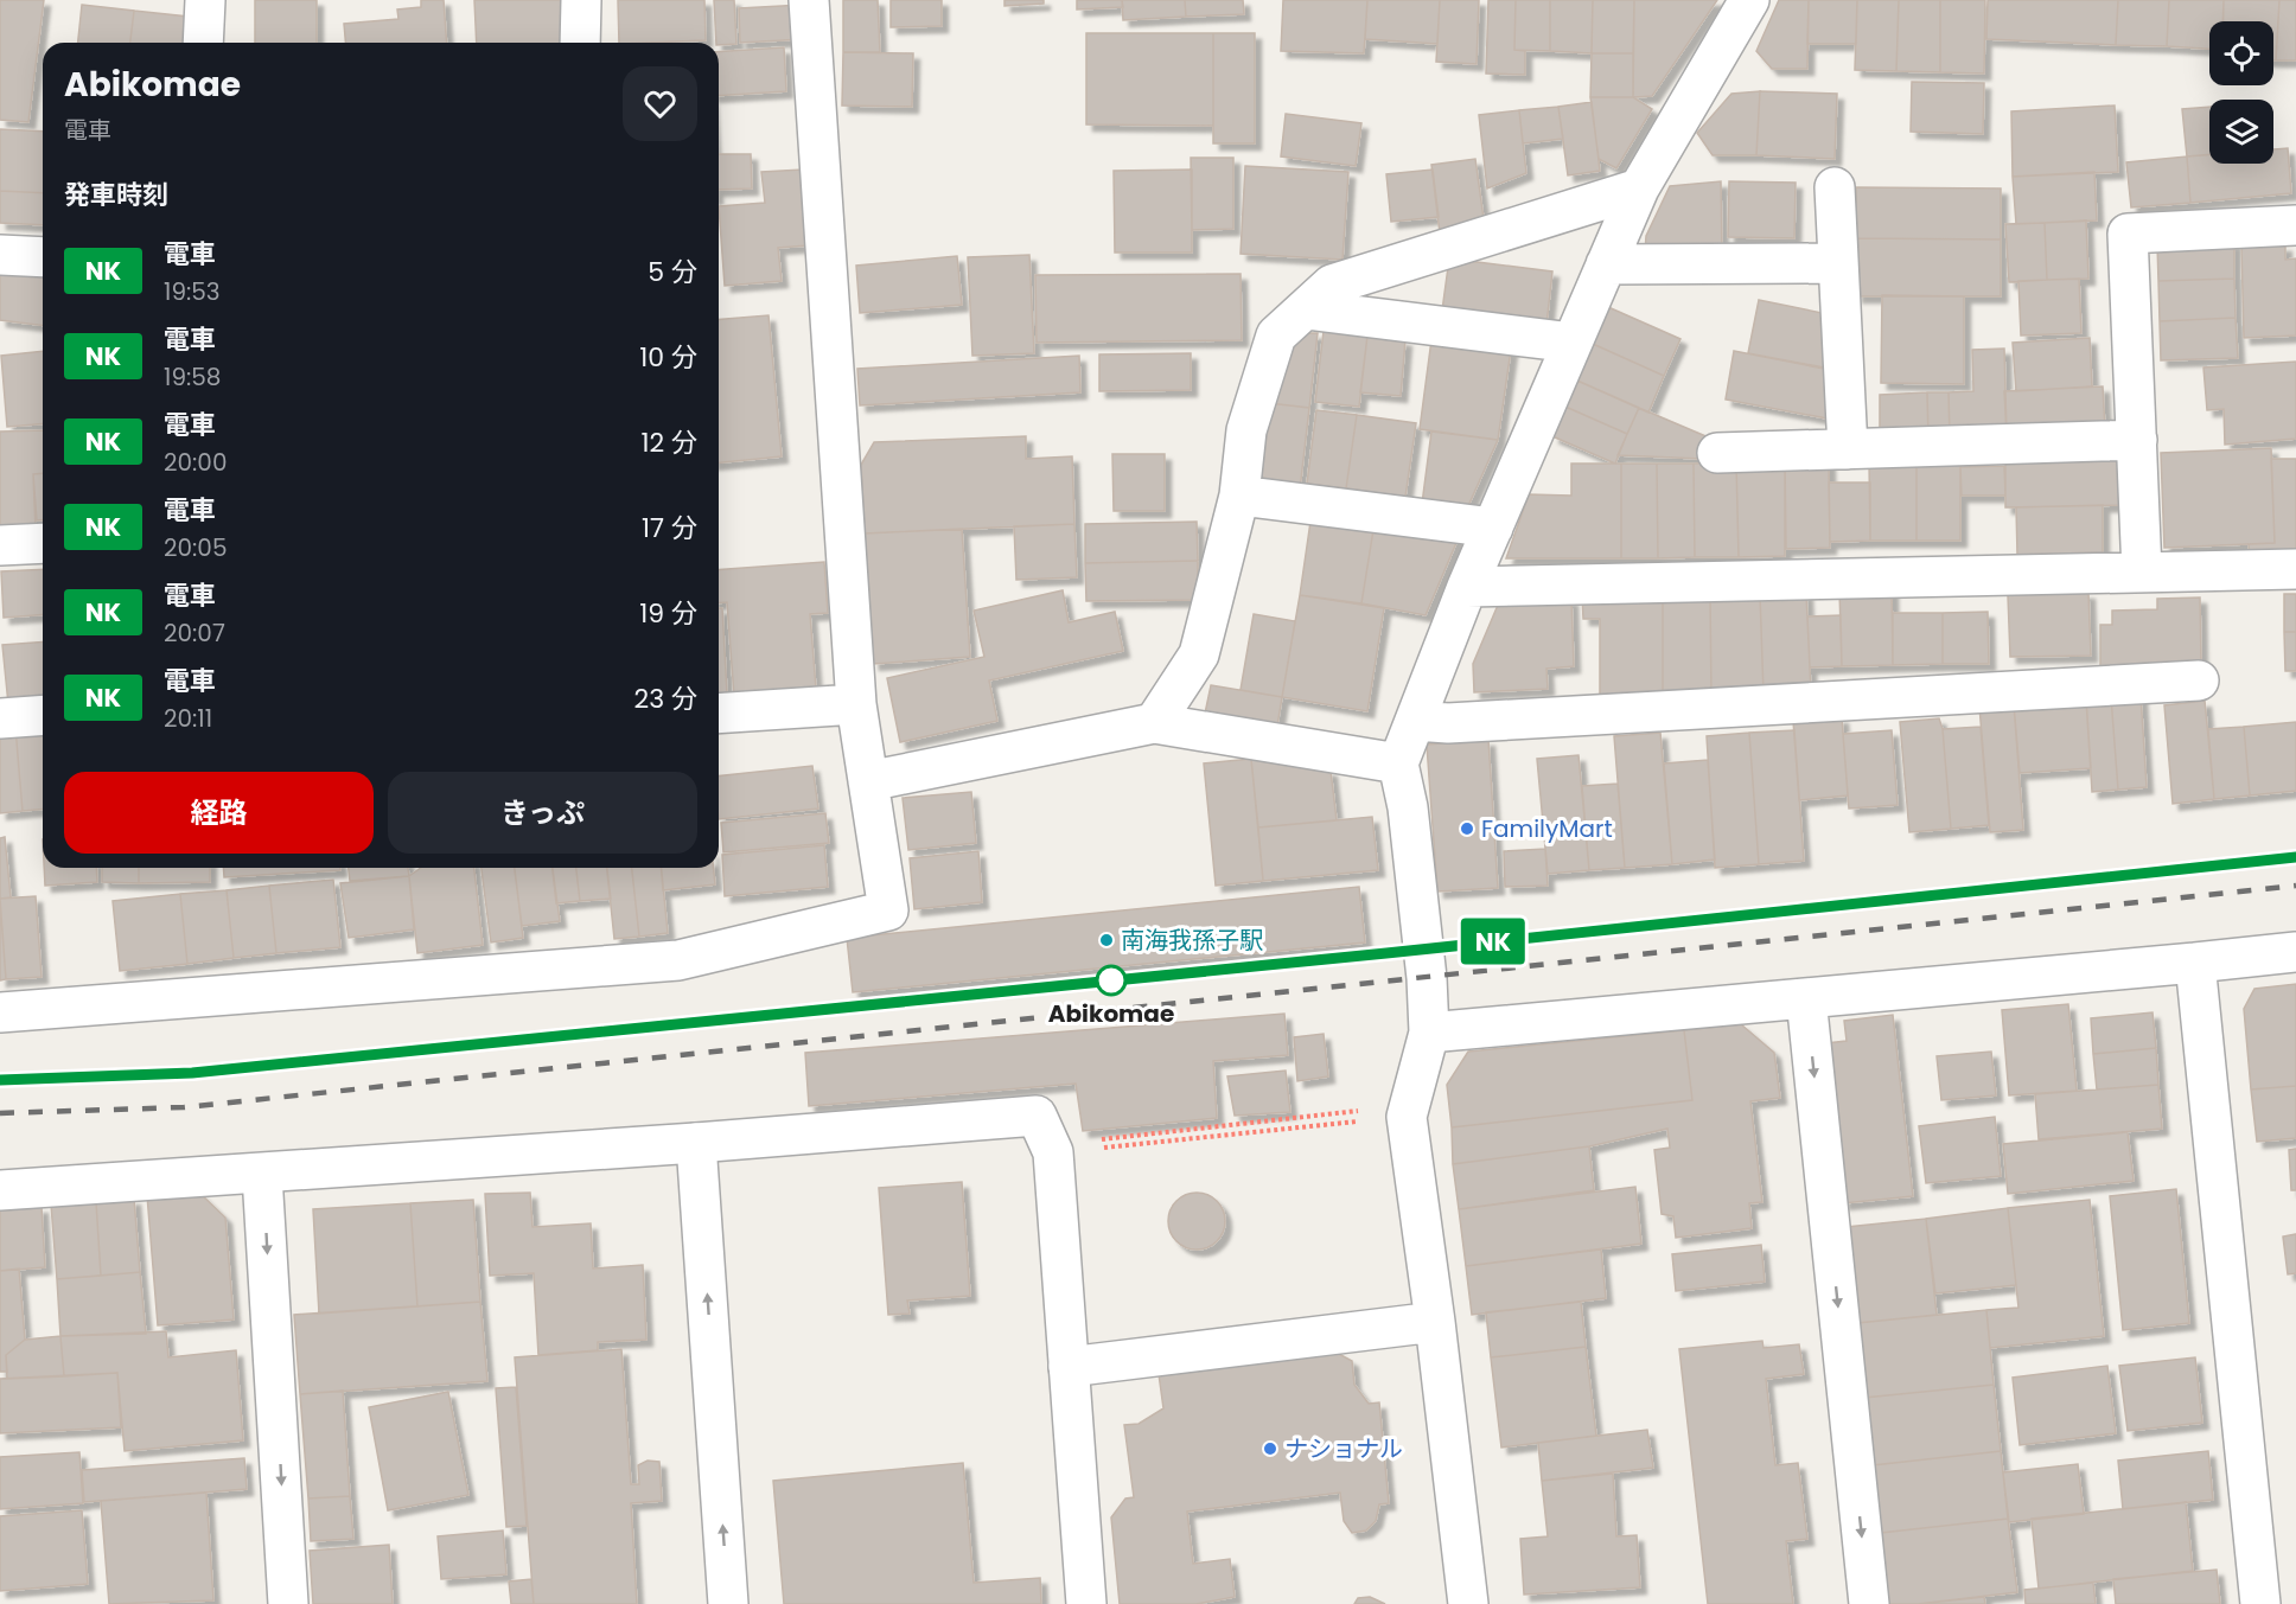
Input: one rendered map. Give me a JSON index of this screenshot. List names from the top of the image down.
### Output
{
  "places": [
    "FamilyMart",
    "南海我孫子駅",
    "Abikomae",
    "ナショナル"
  ],
  "page": {
    "on_map": "NK",
    "heading": [
      ["Abikomae", "電車"],
      "発車時刻"
    ],
    "list": [
      {
        "mark": "NK",
        "name": "電車",
        "note": "19:53",
        "value": "5 分"
      },
      {
        "mark": "NK",
        "name": "電車",
        "note": "19:58",
        "value": "10 分"
      },
      {
        "mark": "NK",
        "name": "電車",
        "note": "20:00",
        "value": "12 分"
      },
      {
        "mark": "NK",
        "name": "電車",
        "note": "20:05",
        "value": "17 分"
      },
      {
        "mark": "NK",
        "name": "電車",
        "note": "20:07",
        "value": "19 分"
      },
      {
        "mark": "NK",
        "name": "電車",
        "note": "20:11",
        "value": "23 分"
      }
    ],
    "buttons": ["経路", "きっぷ"]
  }
}
